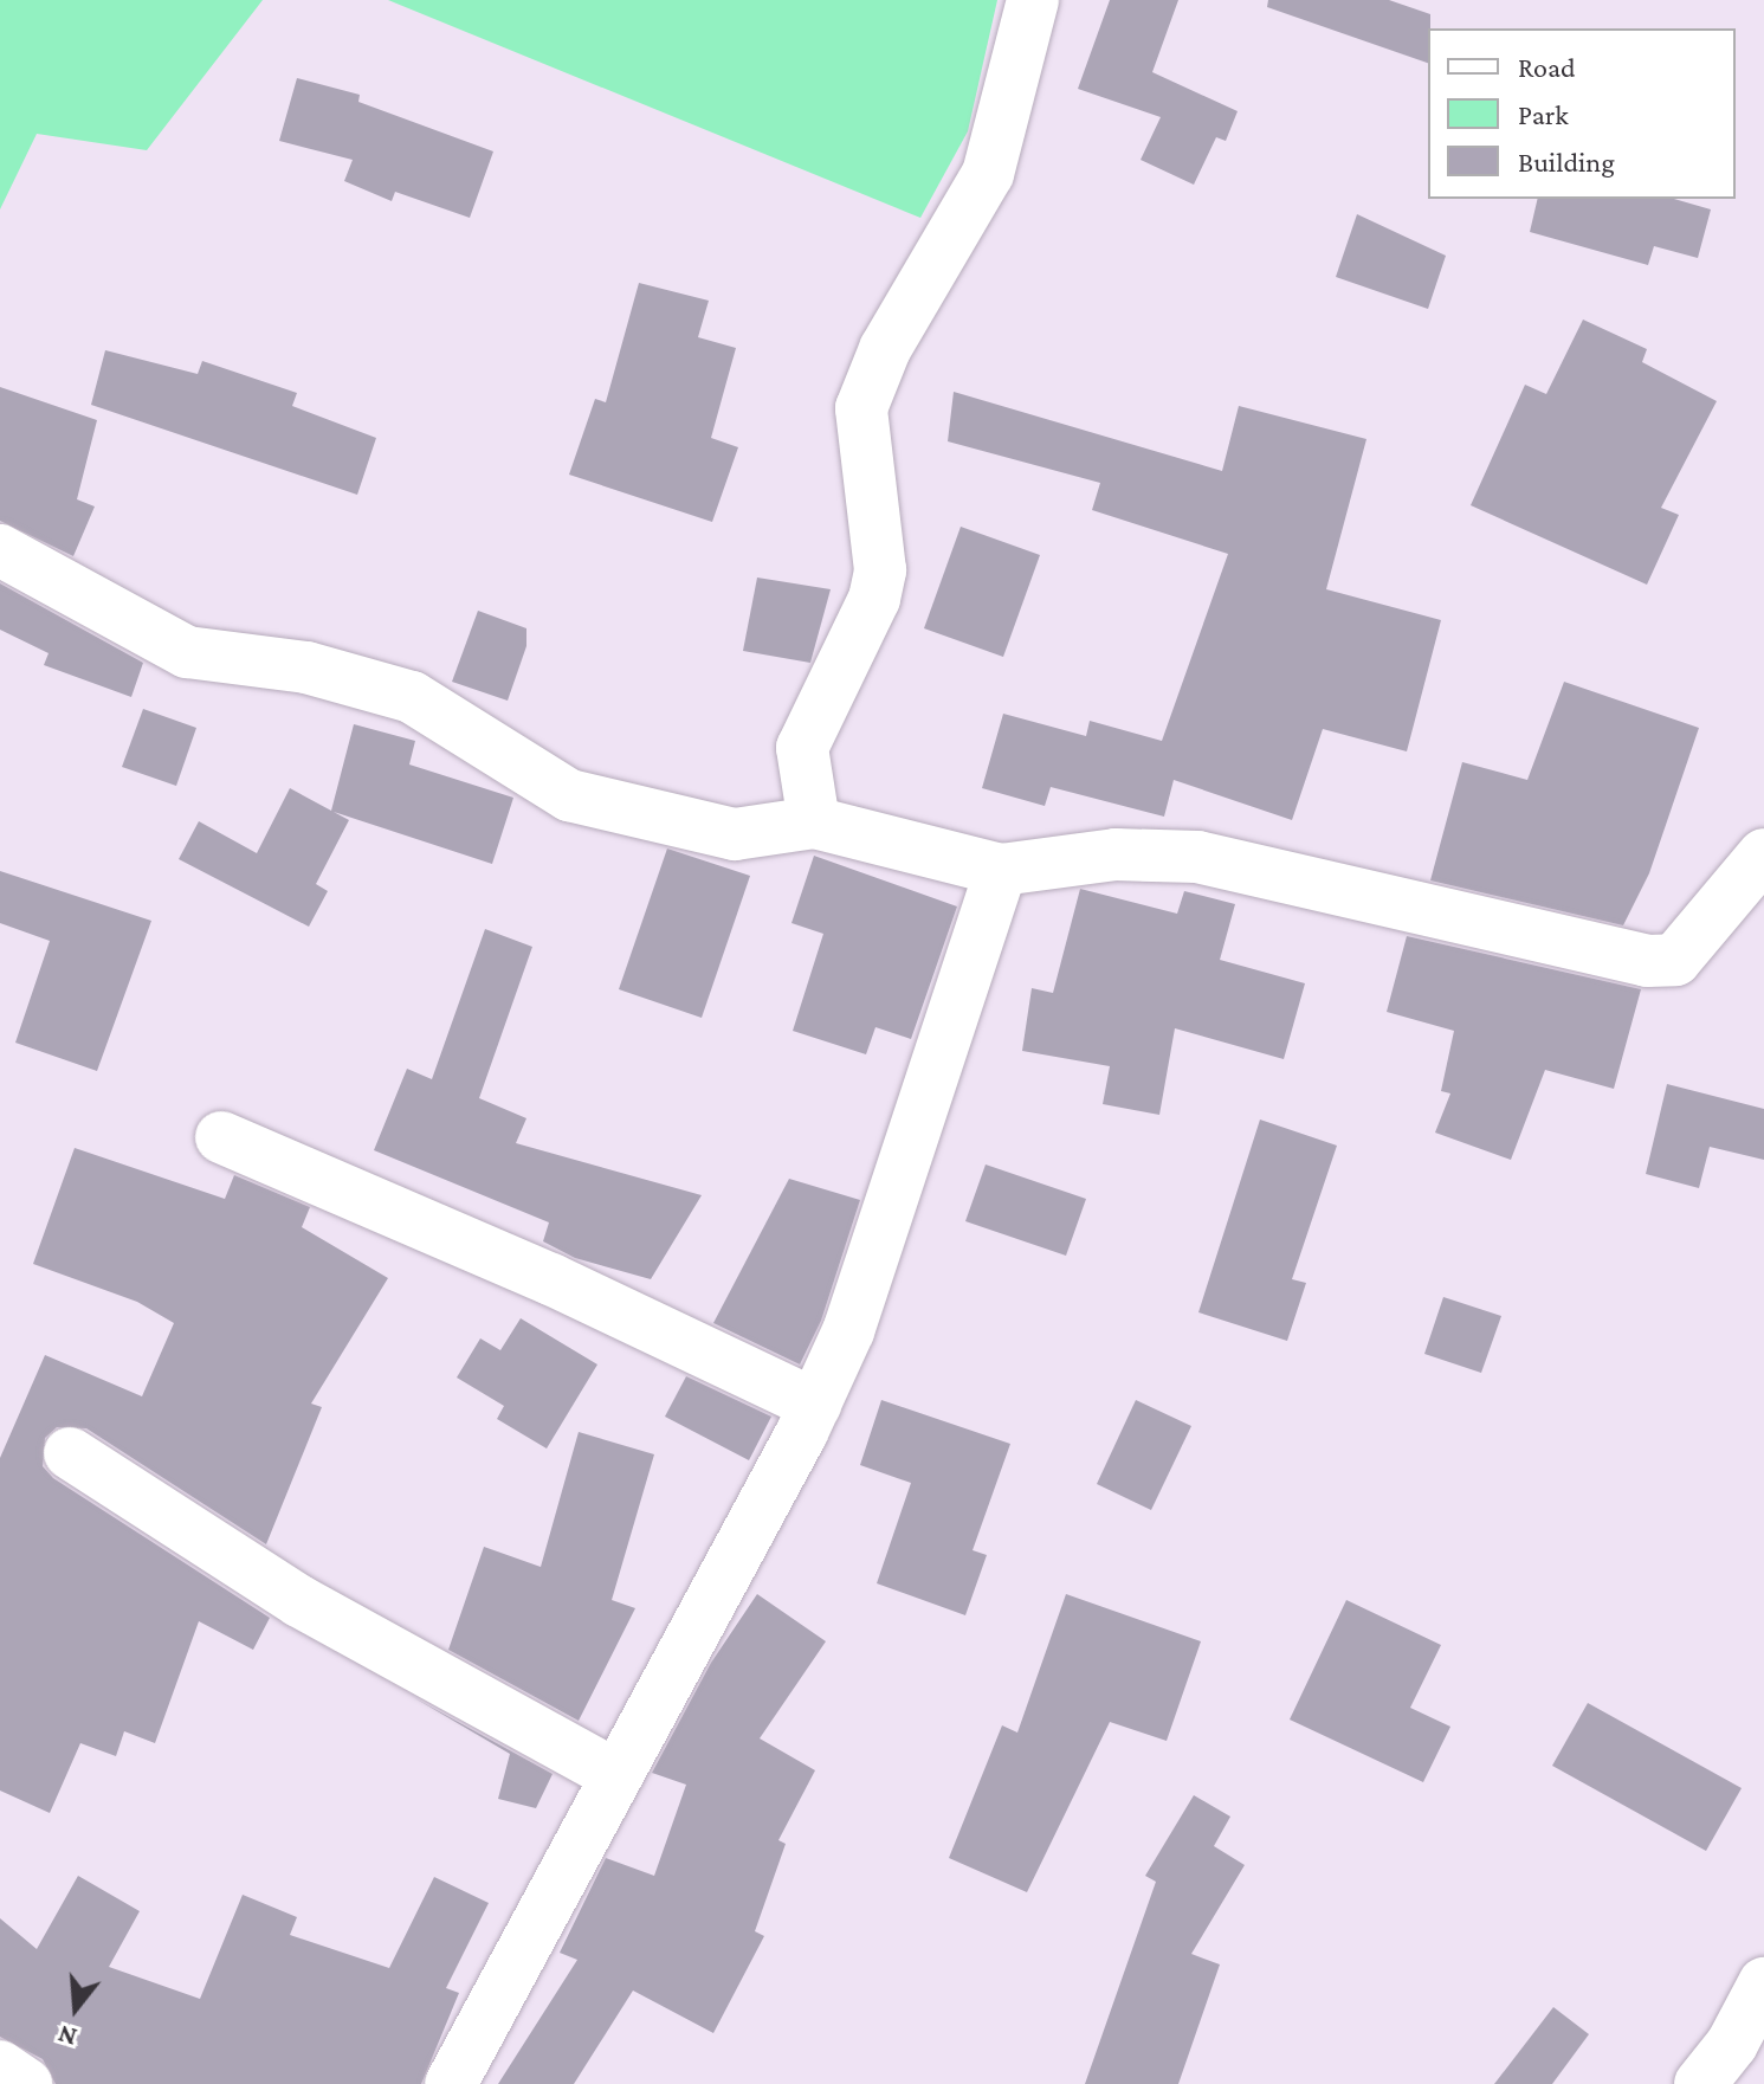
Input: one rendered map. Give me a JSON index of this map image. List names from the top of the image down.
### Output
{
  "legend": ["Road", "Park", "Building"],
  "north": "bottom"
}
